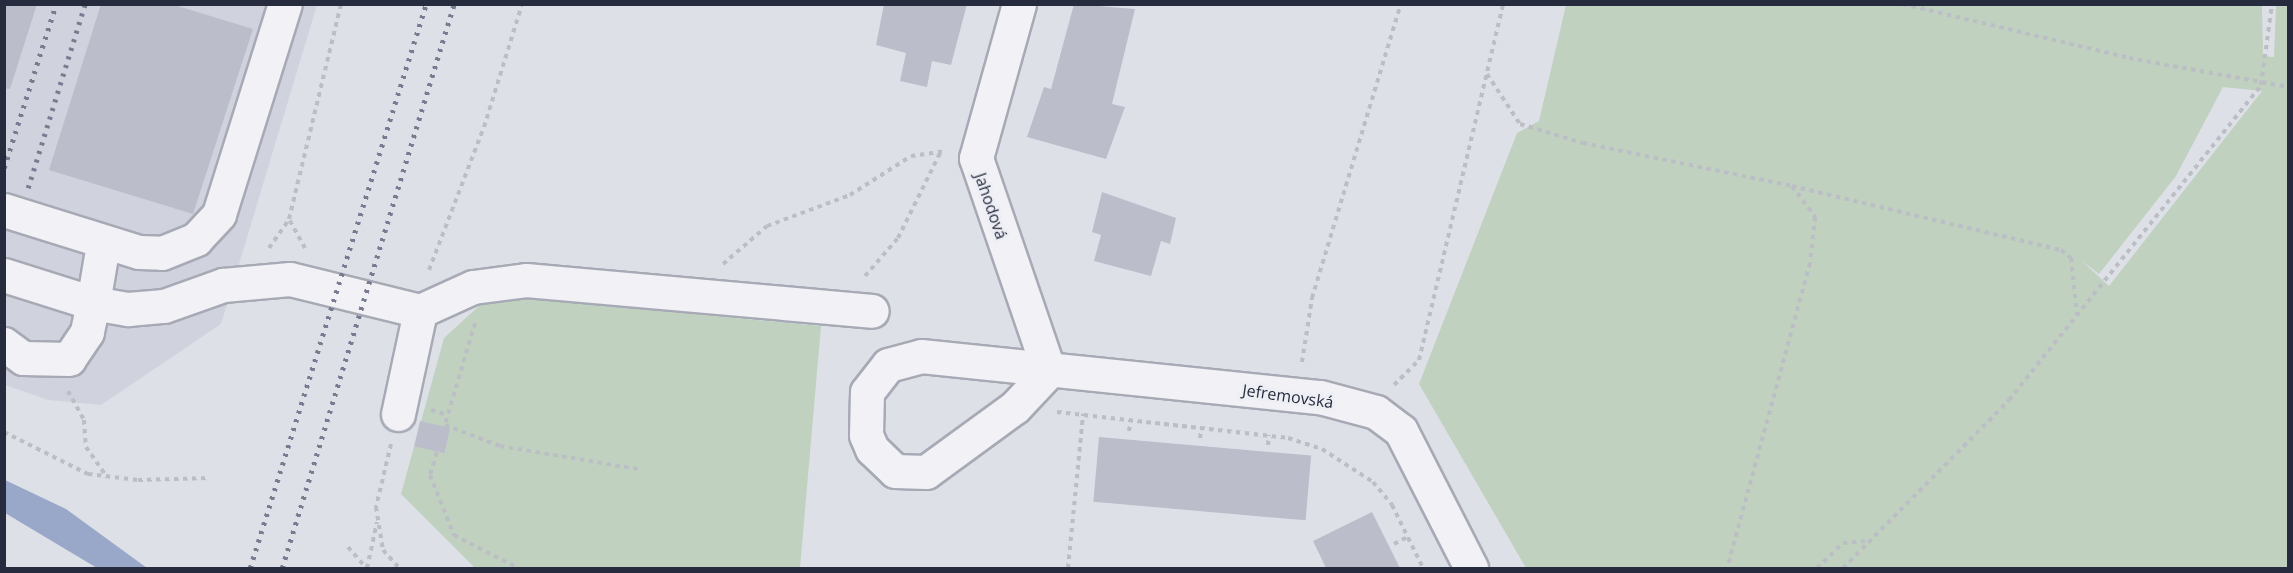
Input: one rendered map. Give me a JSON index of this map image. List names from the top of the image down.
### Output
{
  "streets": {
    "street": ["Jahodová", "Jefremovská"]
  },
  "crossings": [
    ["Jahodová", "Jefremovská"]
  ]
}
